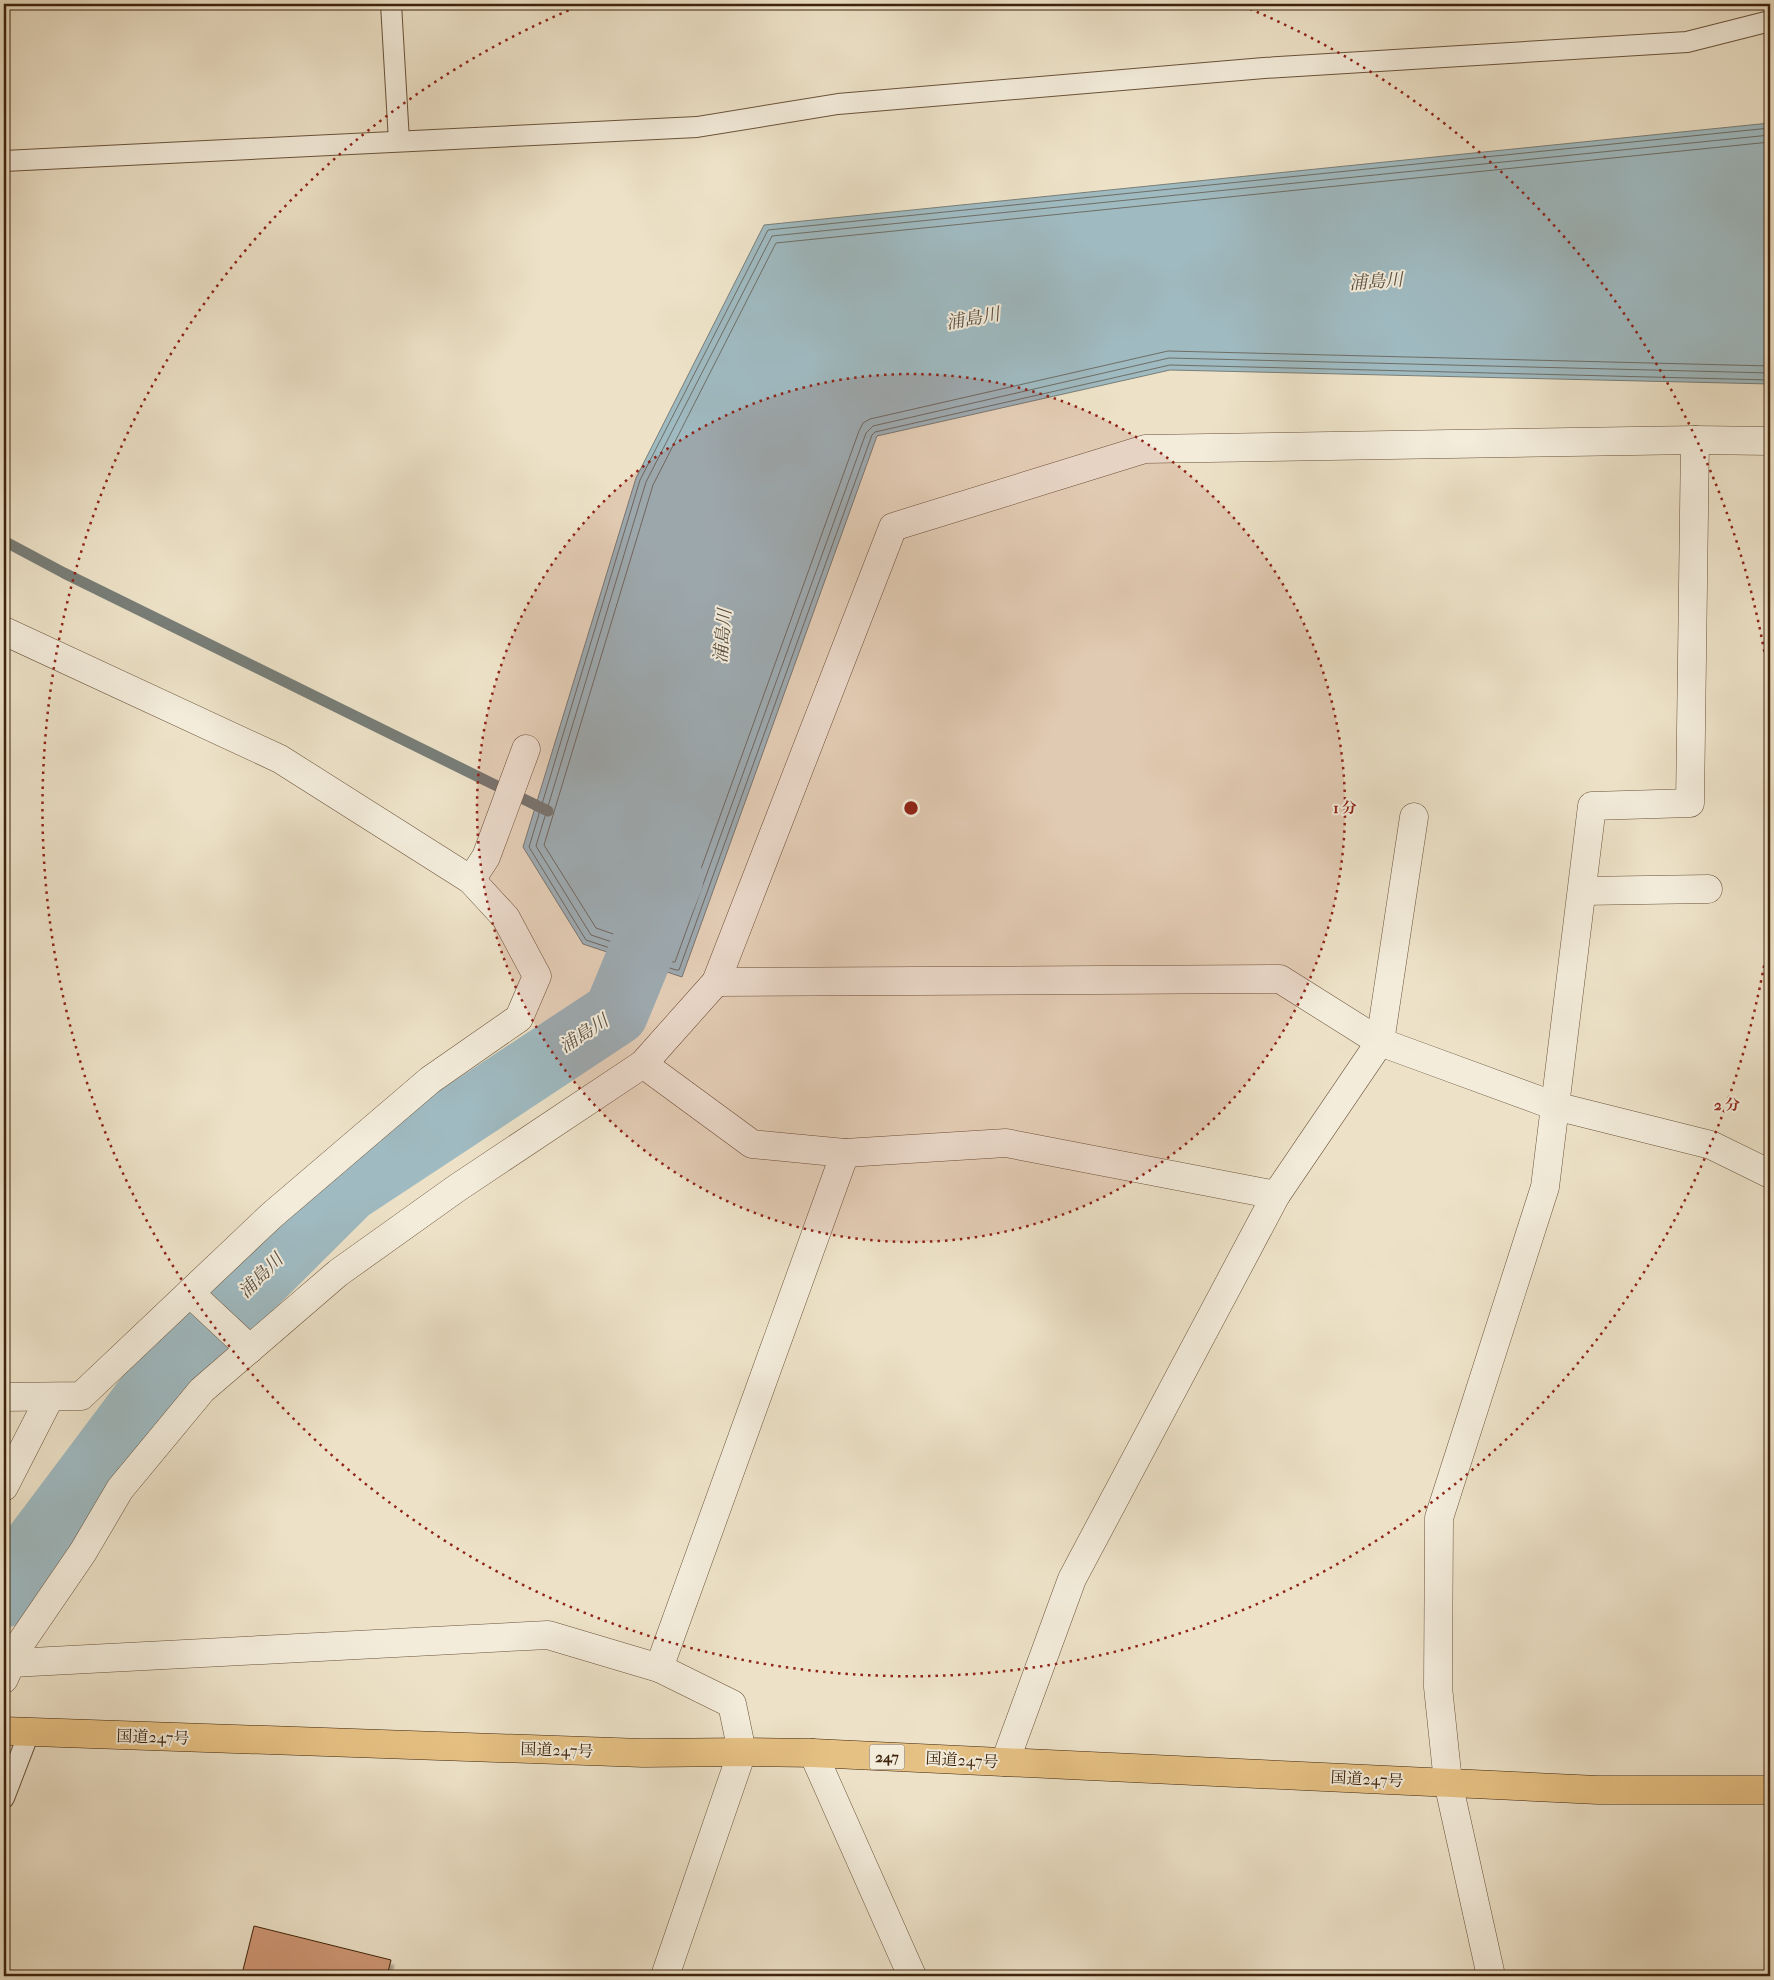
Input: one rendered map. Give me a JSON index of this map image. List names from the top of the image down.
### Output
{
  "streets": {
    "highway": ["国道247号", "247"]
  },
  "water": ["浦島川"],
  "rings": ["1 分", "2 分"]
}
